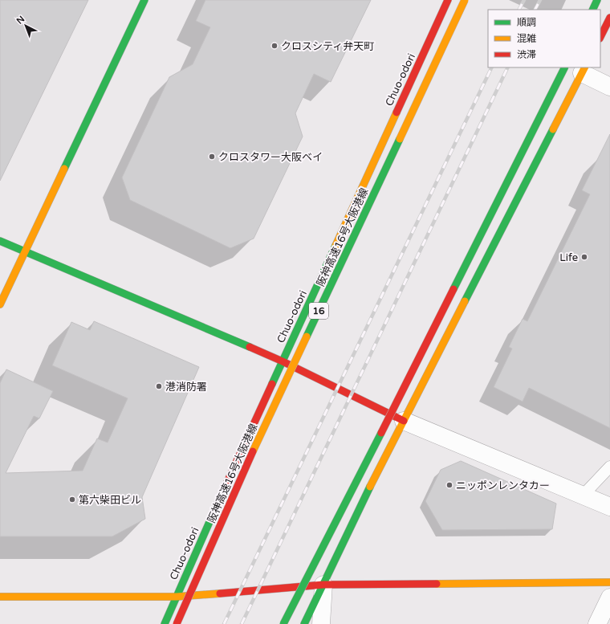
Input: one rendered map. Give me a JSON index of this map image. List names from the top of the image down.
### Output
{
  "streets": {
    "main road": ["Chuo-odori", "阪神高速16号大阪港線", "16"]
  },
  "places": [
    "クロスシティ弁天町",
    "クロスタワー大阪ベイ",
    "Life",
    "港消防署",
    "ニッポンレンタカー",
    "第六柴田ビル"
  ],
  "legend": ["順調", "混雑", "渋滞"],
  "north": "top left"
}
